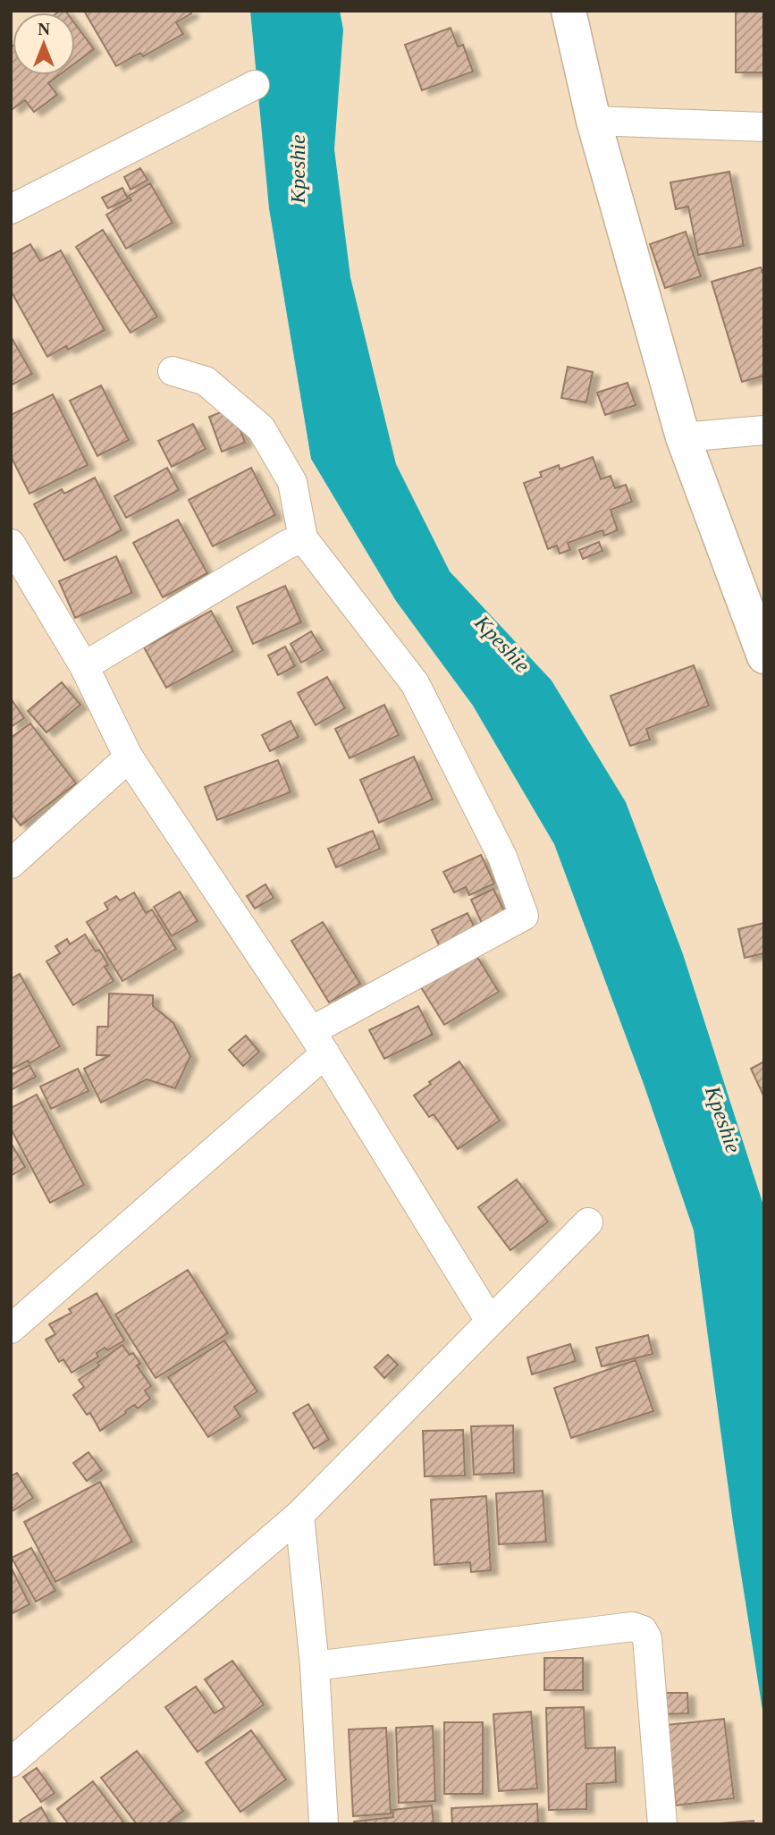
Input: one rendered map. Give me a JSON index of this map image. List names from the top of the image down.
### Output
{
  "water": ["Kpeshie"],
  "north": "top"
}
